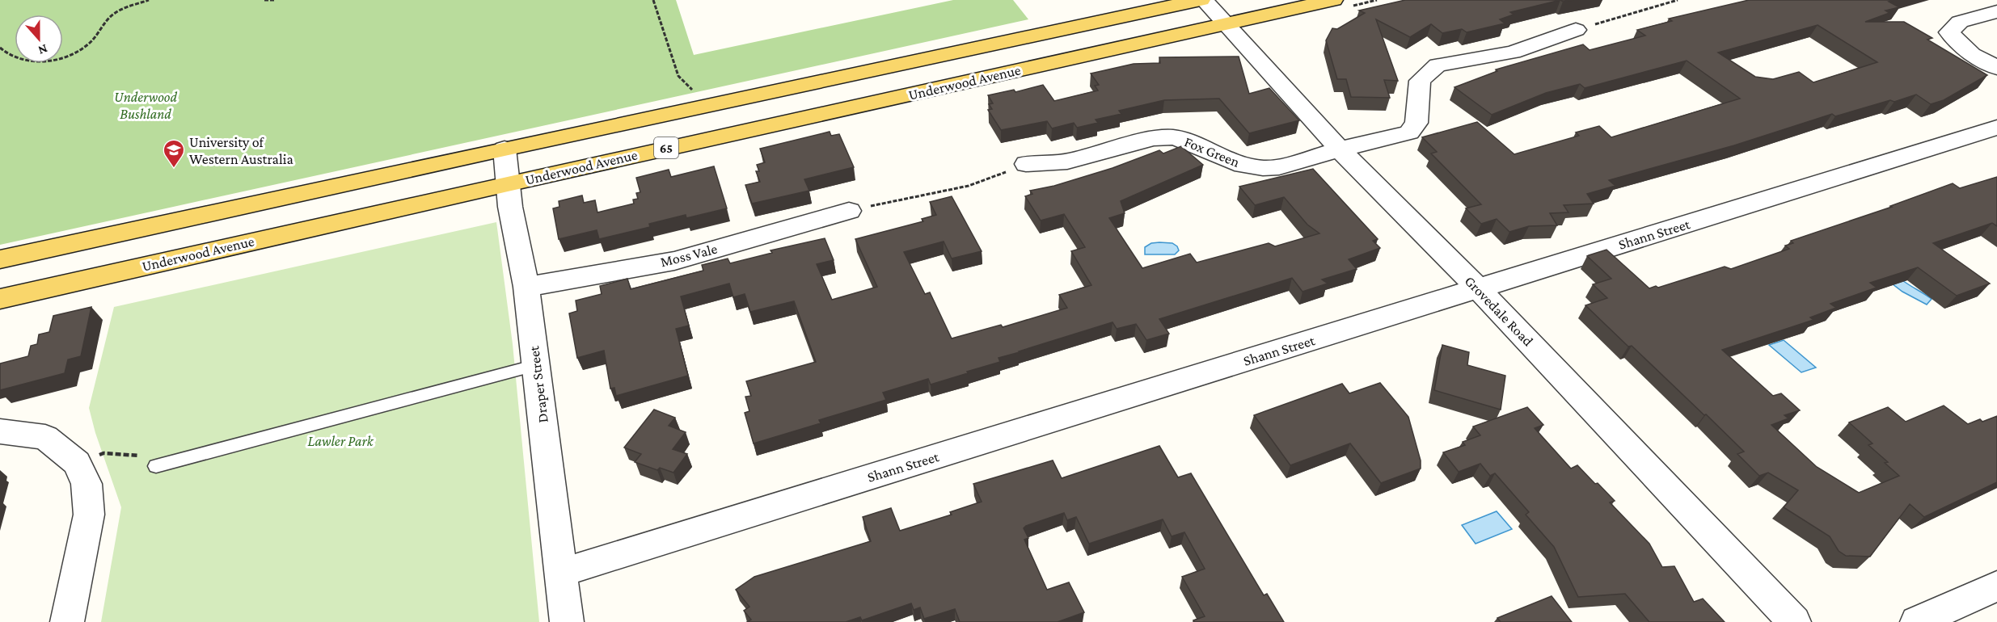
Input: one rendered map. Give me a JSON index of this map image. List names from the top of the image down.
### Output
{
  "streets": {
    "main road": ["Underwood Avenue", "65"],
    "street": [
      "Fox Green",
      "Shann Street",
      "Moss Vale",
      "Grovedale Road",
      "Draper Street"
    ]
  },
  "crossings": [
    ["Underwood Avenue", "Grovedale Road"],
    ["Underwood Avenue", "Draper Street"],
    ["Fox Green", "Grovedale Road"],
    ["Shann Street", "Grovedale Road"],
    ["Shann Street", "Draper Street"],
    ["Moss Vale", "Draper Street"]
  ],
  "parks": ["Underwood Bushland", "Lawler Park"],
  "places": {
    "school or university": ["University of Western Australia"]
  },
  "north": "bottom"
}
